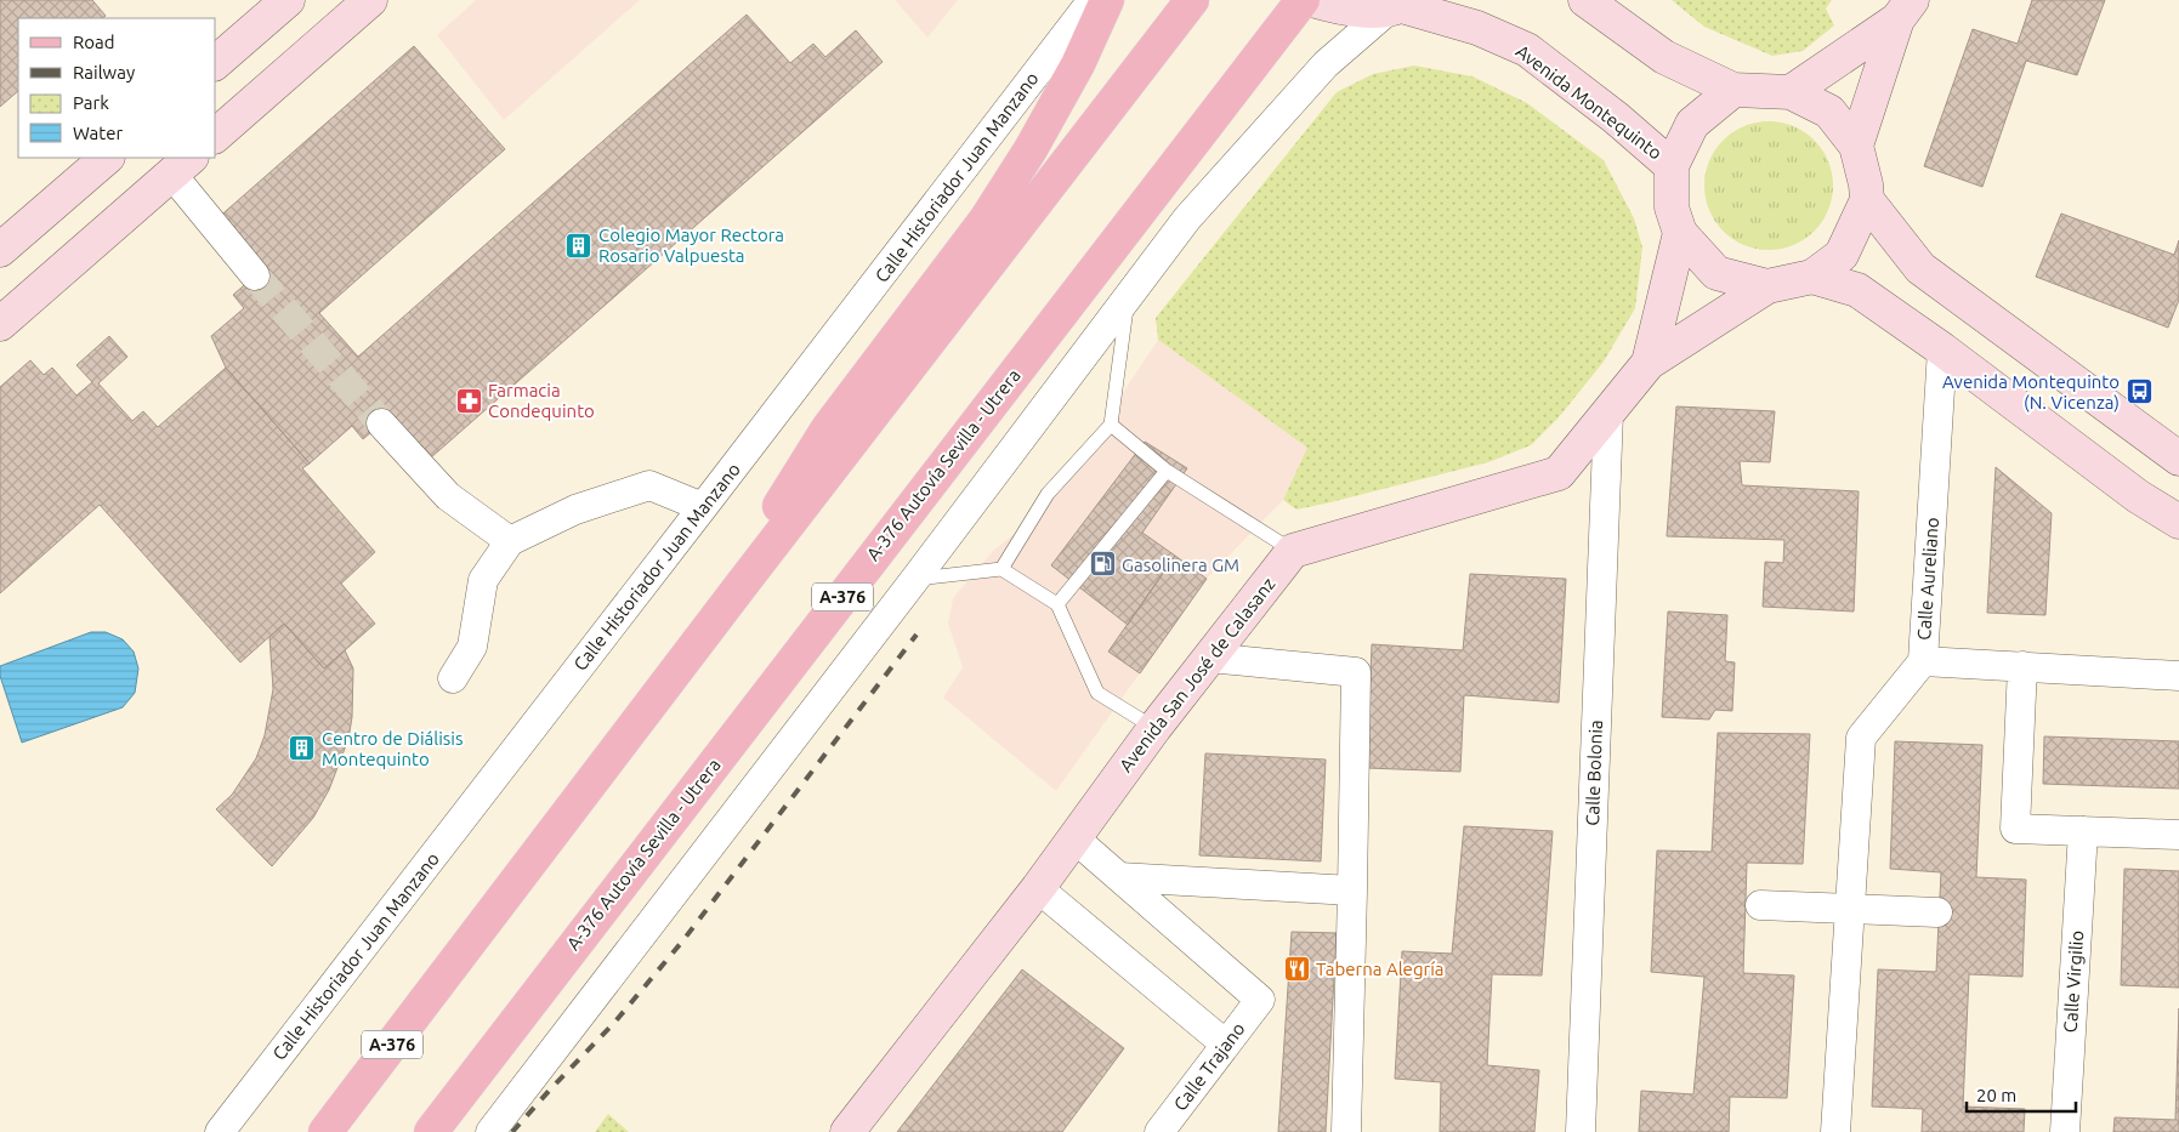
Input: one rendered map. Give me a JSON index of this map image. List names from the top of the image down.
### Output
{
  "streets": {
    "main road": ["A-376 Autovía Sevilla - Utrera", "A-376"],
    "street": [
      "Avenida Montequinto",
      "Calle Historiador Juan Manzano",
      "Calle Aureliano",
      "Avenida San José de Calasanz",
      "Calle Bolonia",
      "Calle Virgilio",
      "Calle Trajano"
    ]
  },
  "places": {
    "building": ["Colegio Mayor Rectora Rosario Valpuesta", "Centro de Diálisis Montequinto"],
    "bus stop": ["Avenida Montequinto (N. Vicenza)"],
    "pharmacy": ["Farmacia Condequinto"],
    "fuel station": ["Gasolinera GM"],
    "restaurant": ["Taberna Alegría"]
  },
  "legend": [
    "Road",
    "Railway",
    "Park",
    "Water"
  ],
  "scale_bar": "20 m"
}
